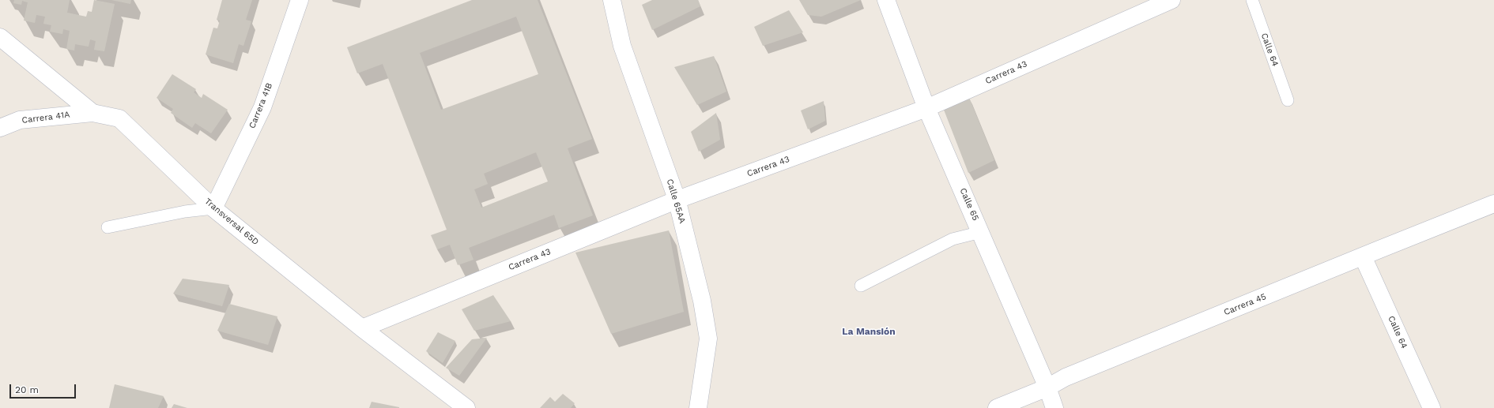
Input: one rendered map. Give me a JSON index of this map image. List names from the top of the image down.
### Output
{
  "streets": {
    "street": [
      "Calle 64",
      "Carrera 43",
      "Carrera 41B",
      "Carrera 41A",
      "Calle 65AA",
      "Calle 65",
      "Transversal 65D",
      "Carrera 45"
    ]
  },
  "crossings": [
    ["Calle 64", "Carrera 45"],
    ["Carrera 43", "Calle 65AA"],
    ["Carrera 43", "Calle 65"],
    ["Carrera 43", "Transversal 65D"],
    ["Carrera 41B", "Transversal 65D"],
    ["Carrera 41A", "Transversal 65D"],
    ["Calle 65", "Carrera 45"]
  ],
  "districts": ["La Mansión"],
  "scale_bar": "20 m"
}
